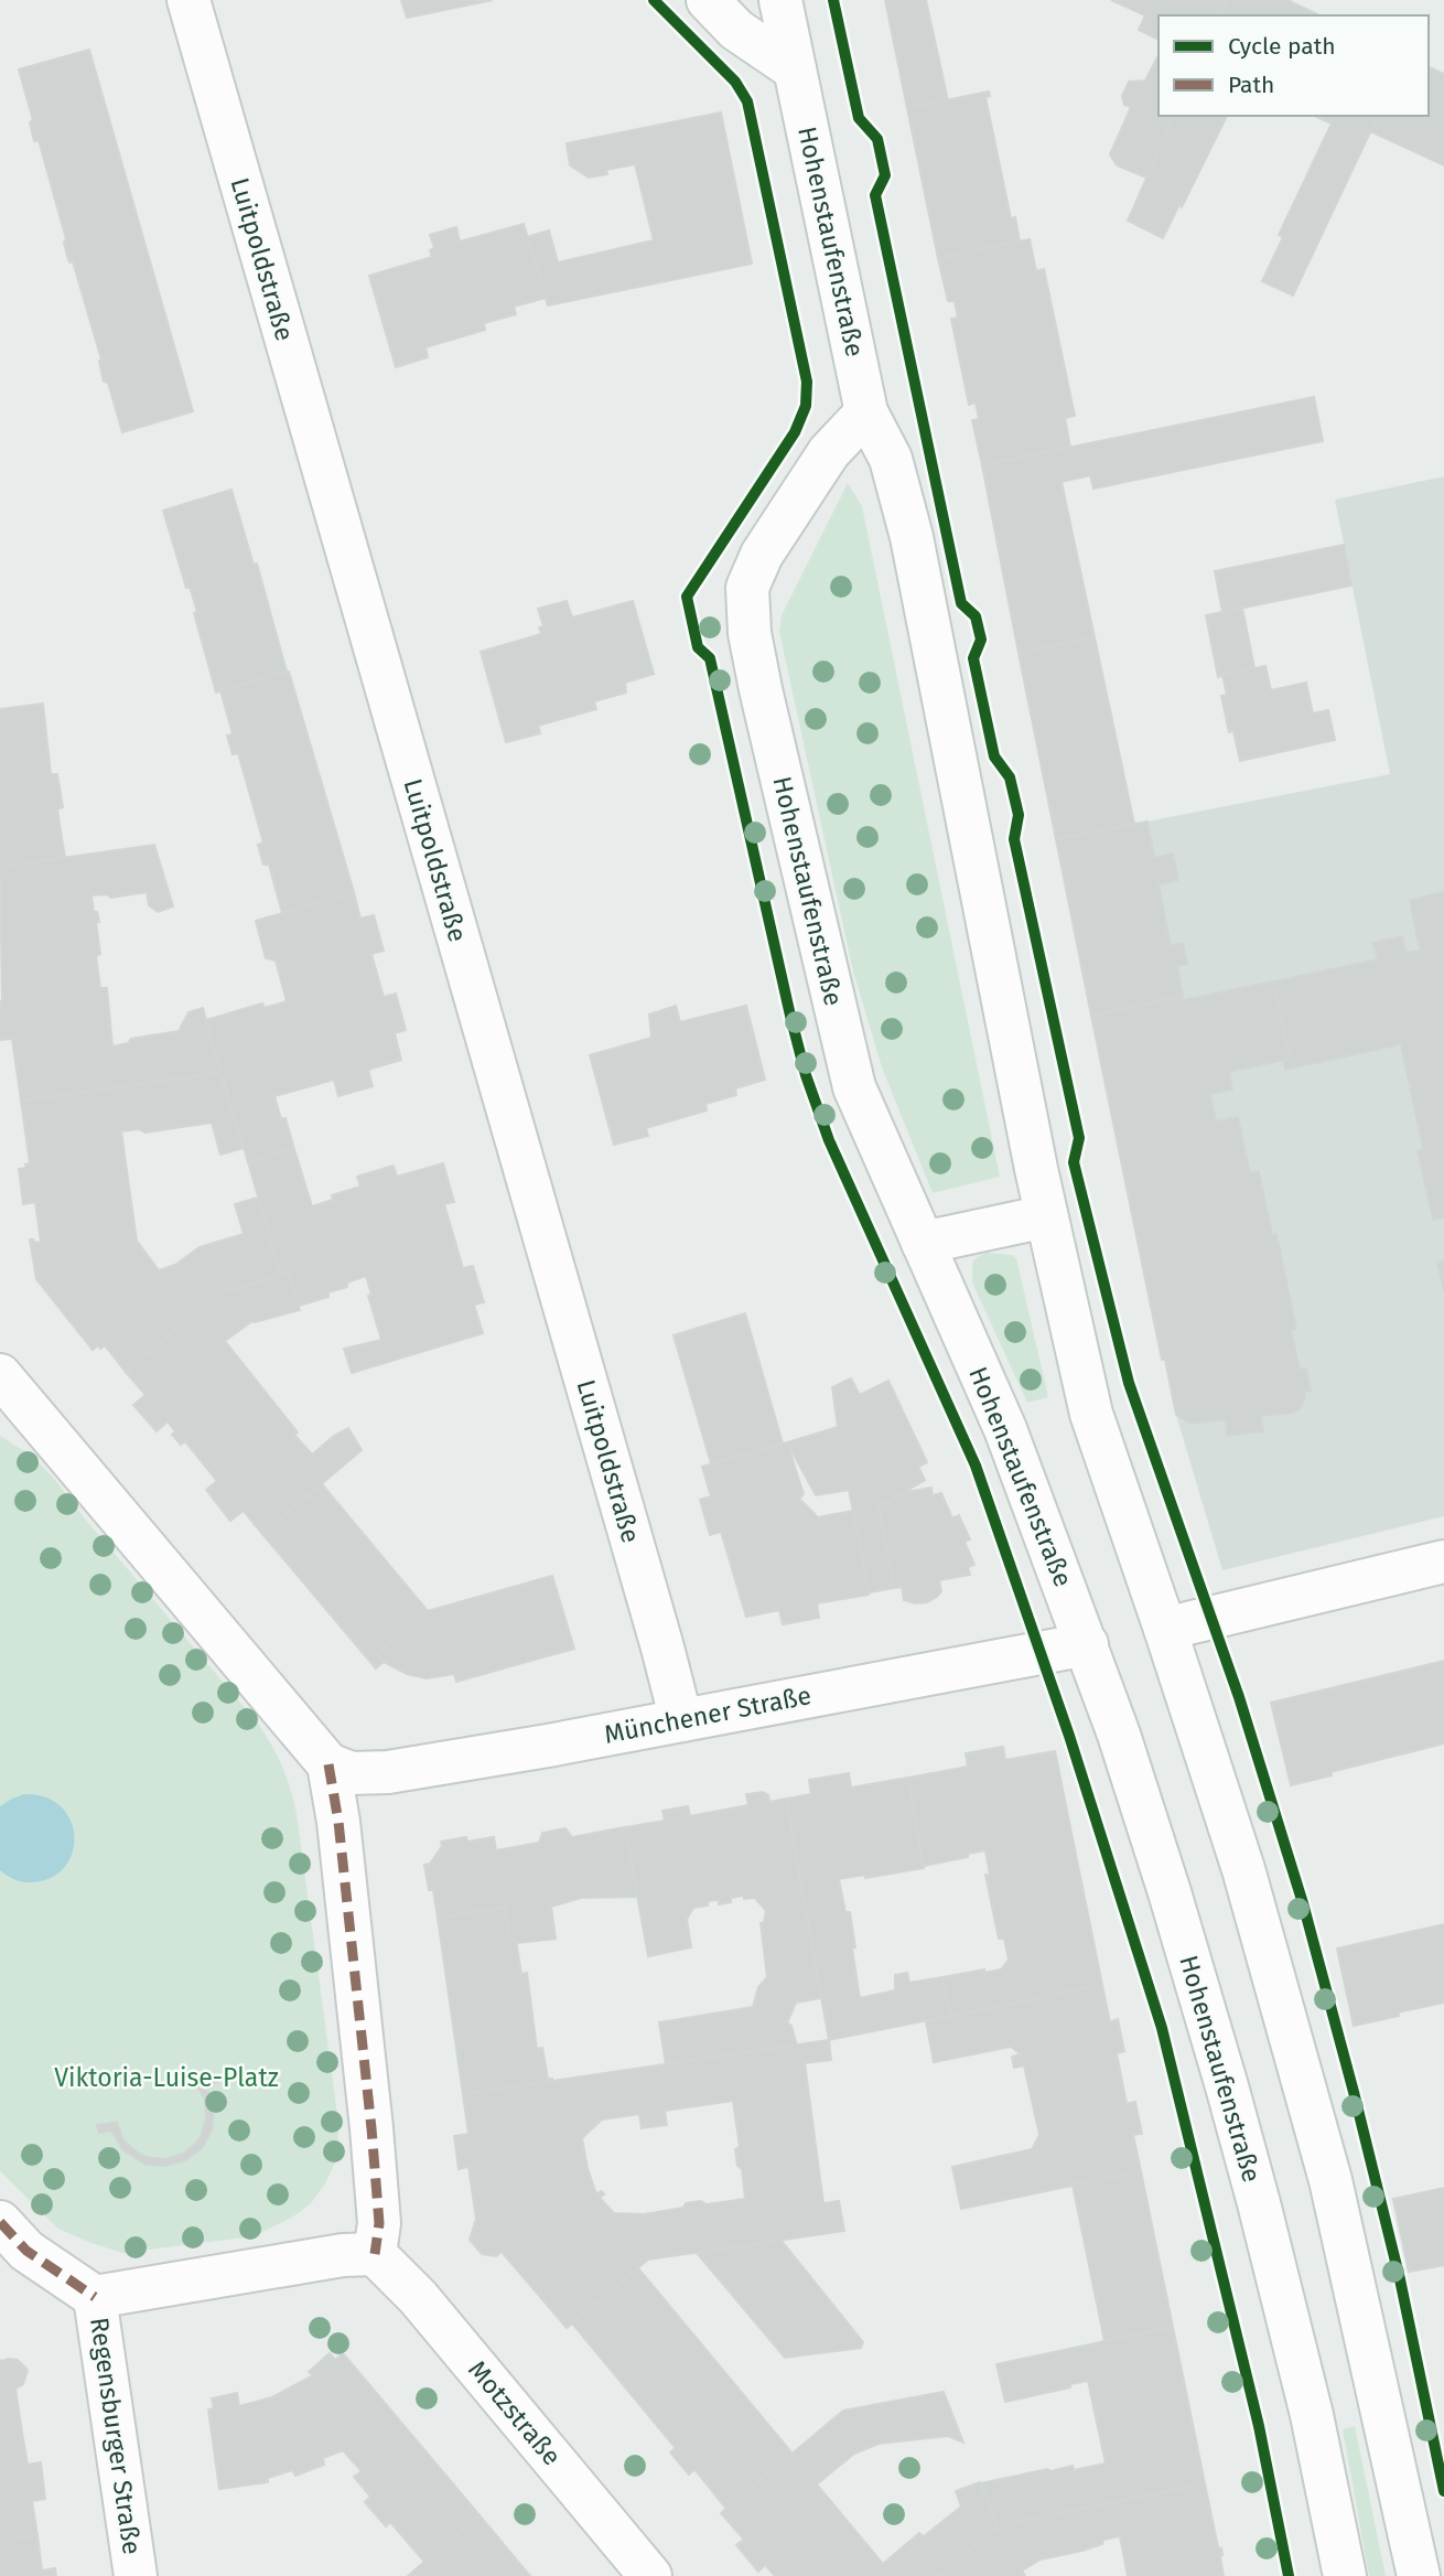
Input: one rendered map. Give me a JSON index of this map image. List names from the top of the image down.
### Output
{
  "streets": {
    "main road": [
      "Hohenstaufenstraße",
      "Luitpoldstraße",
      "Münchener Straße",
      "Motzstraße",
      "Regensburger Straße"
    ]
  },
  "crossings": [
    ["Hohenstaufenstraße", "Münchener Straße"],
    ["Luitpoldstraße", "Münchener Straße"]
  ],
  "parks": ["Viktoria-Luise-Platz"],
  "legend": ["Cycle path", "Path"]
}
